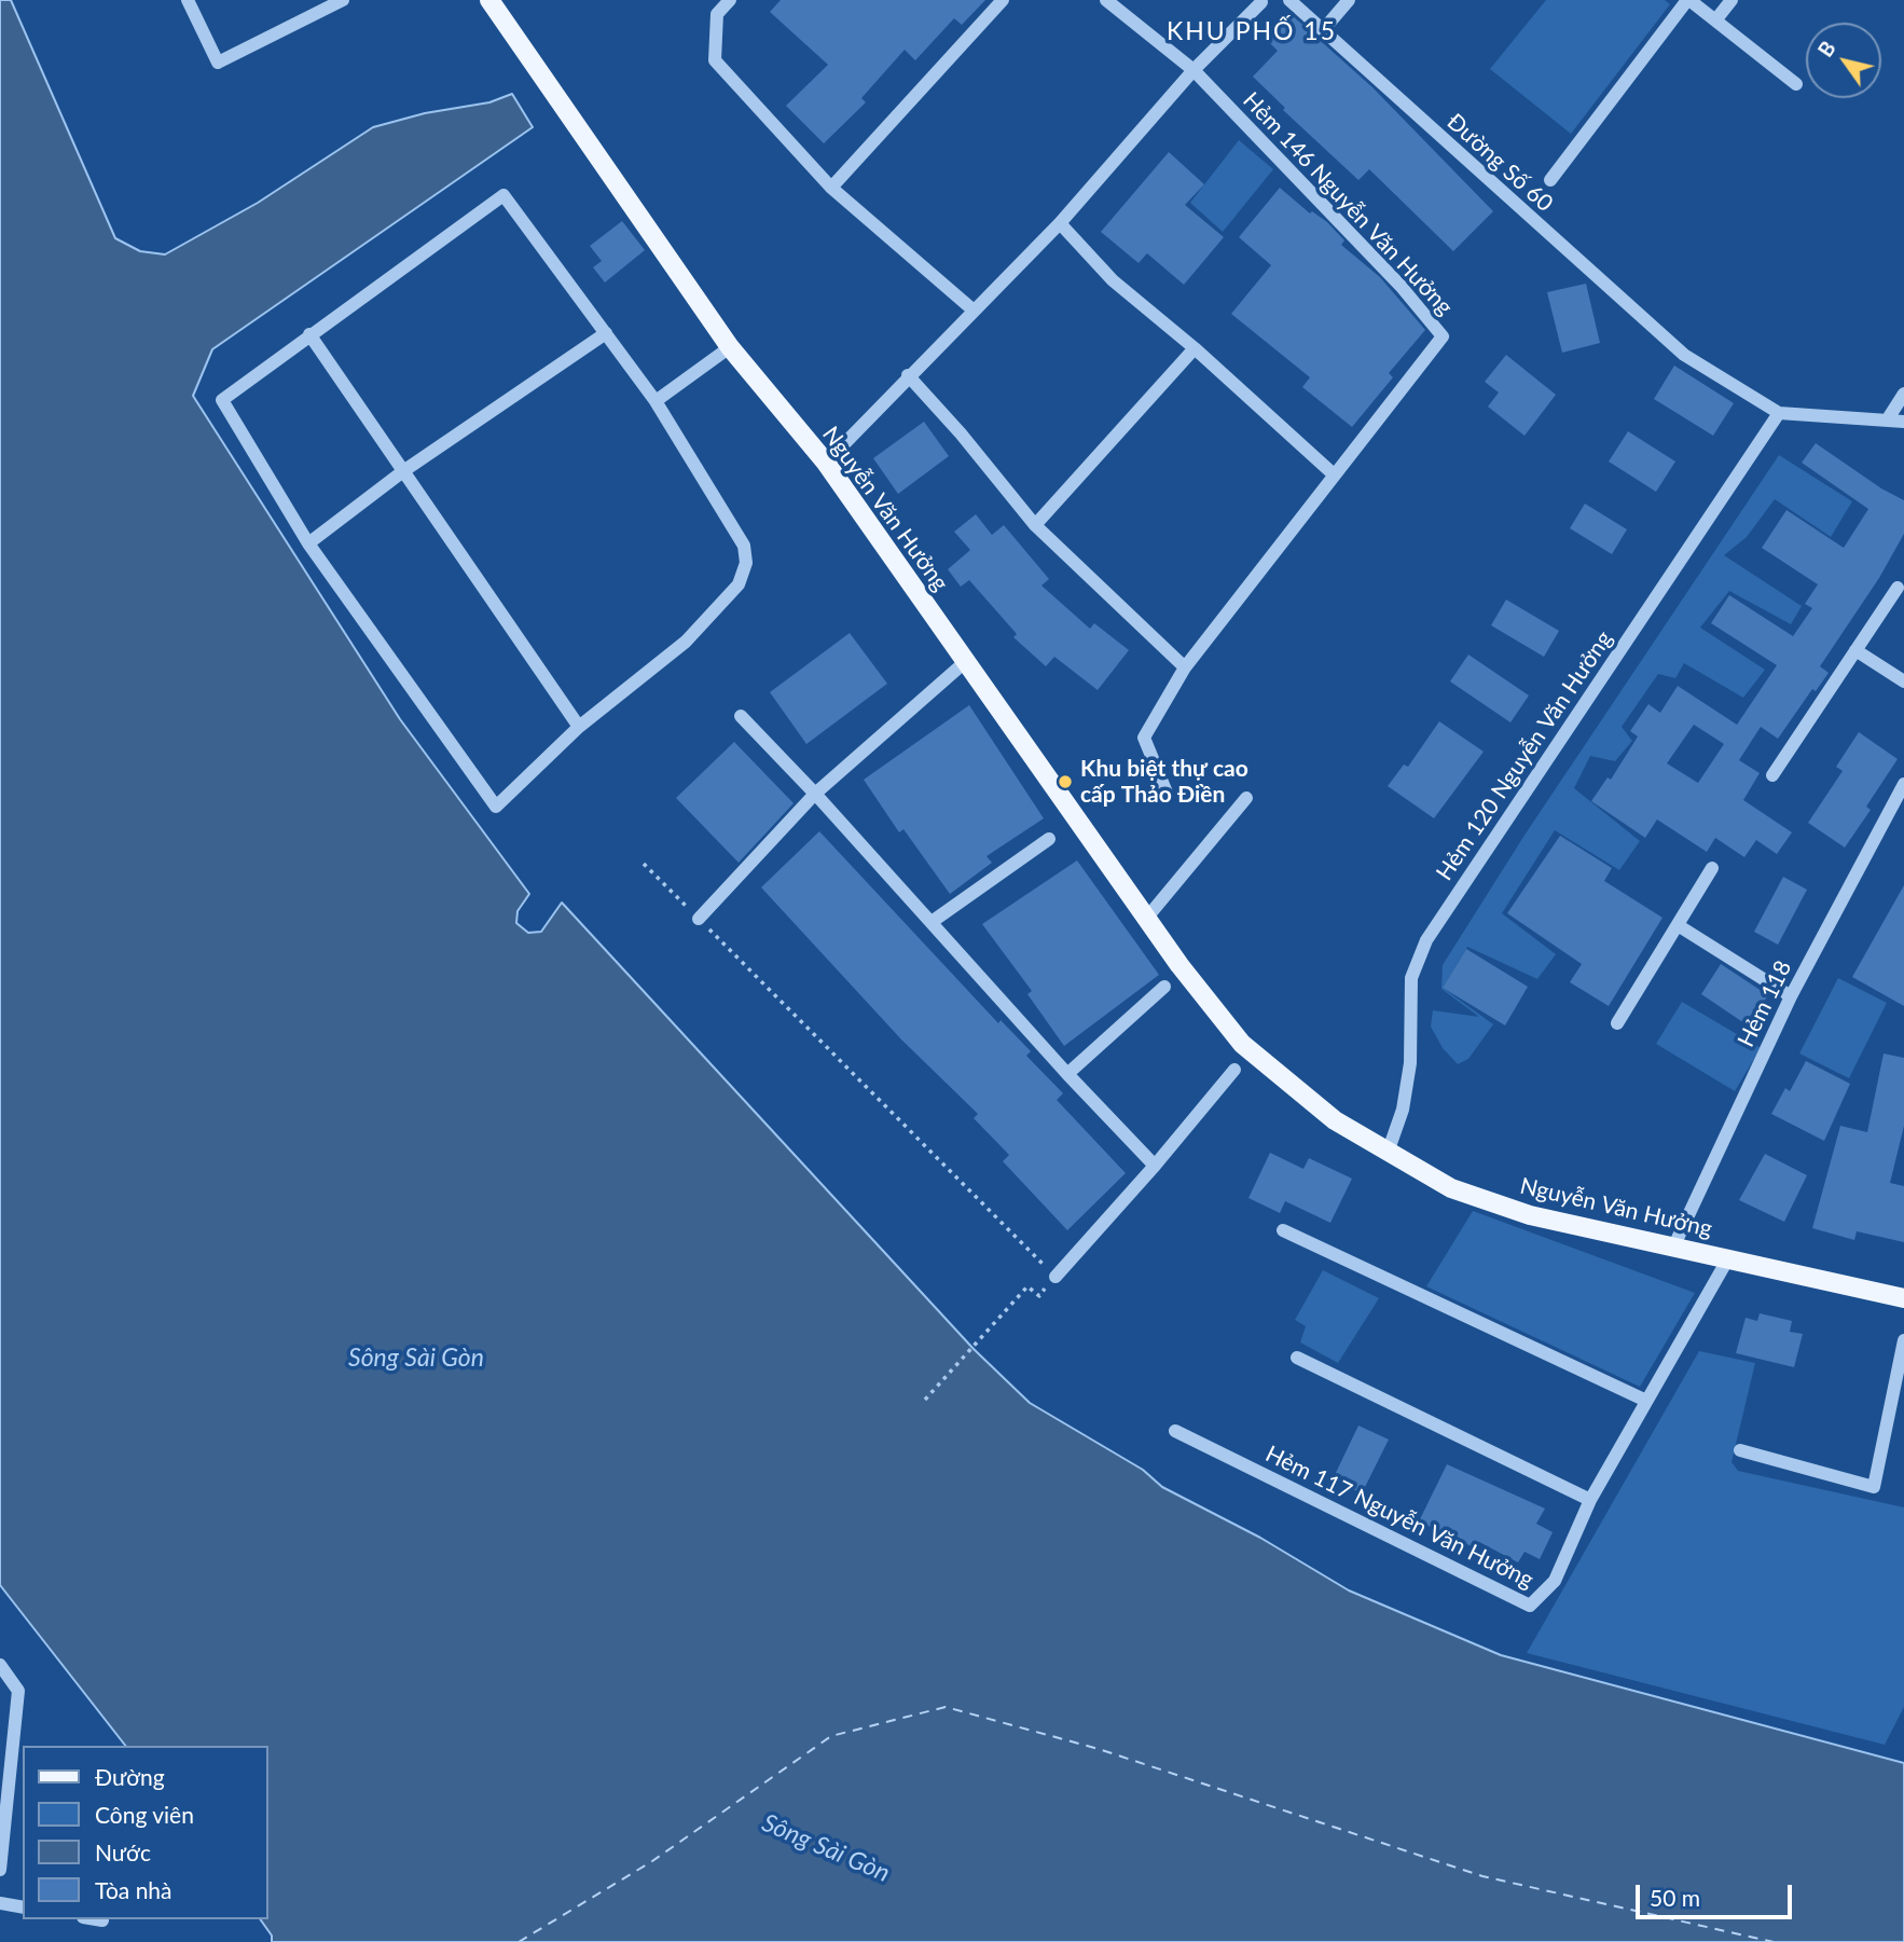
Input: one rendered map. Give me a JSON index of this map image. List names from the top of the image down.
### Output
{
  "streets": {
    "main road": ["Nguyễn Văn Hưởng"],
    "street": [
      "Đường Số 60",
      "Hẻm 146 Nguyễn Văn Hưởng",
      "Hẻm 120 Nguyễn Văn Hưởng",
      "Hẻm 118",
      "Hẻm 117 Nguyễn Văn Hưởng"
    ]
  },
  "crossings": [
    ["Đường Số 60", "Hẻm 120 Nguyễn Văn Hưởng"],
    ["Nguyễn Văn Hưởng", "Hẻm 120 Nguyễn Văn Hưởng"],
    ["Nguyễn Văn Hưởng", "Hẻm 118"],
    ["Nguyễn Văn Hưởng", "Hẻm 117 Nguyễn Văn Hưởng"]
  ],
  "districts": ["KHU PHỐ 15"],
  "water": ["Sông Sài Gòn"],
  "places": ["Khu biệt thự cao cấp Thảo Điền"],
  "legend": [
    "Đường",
    "Công viên",
    "Nước",
    "Tòa nhà"
  ],
  "scale_bar": "50 m",
  "north": "top left"
}
